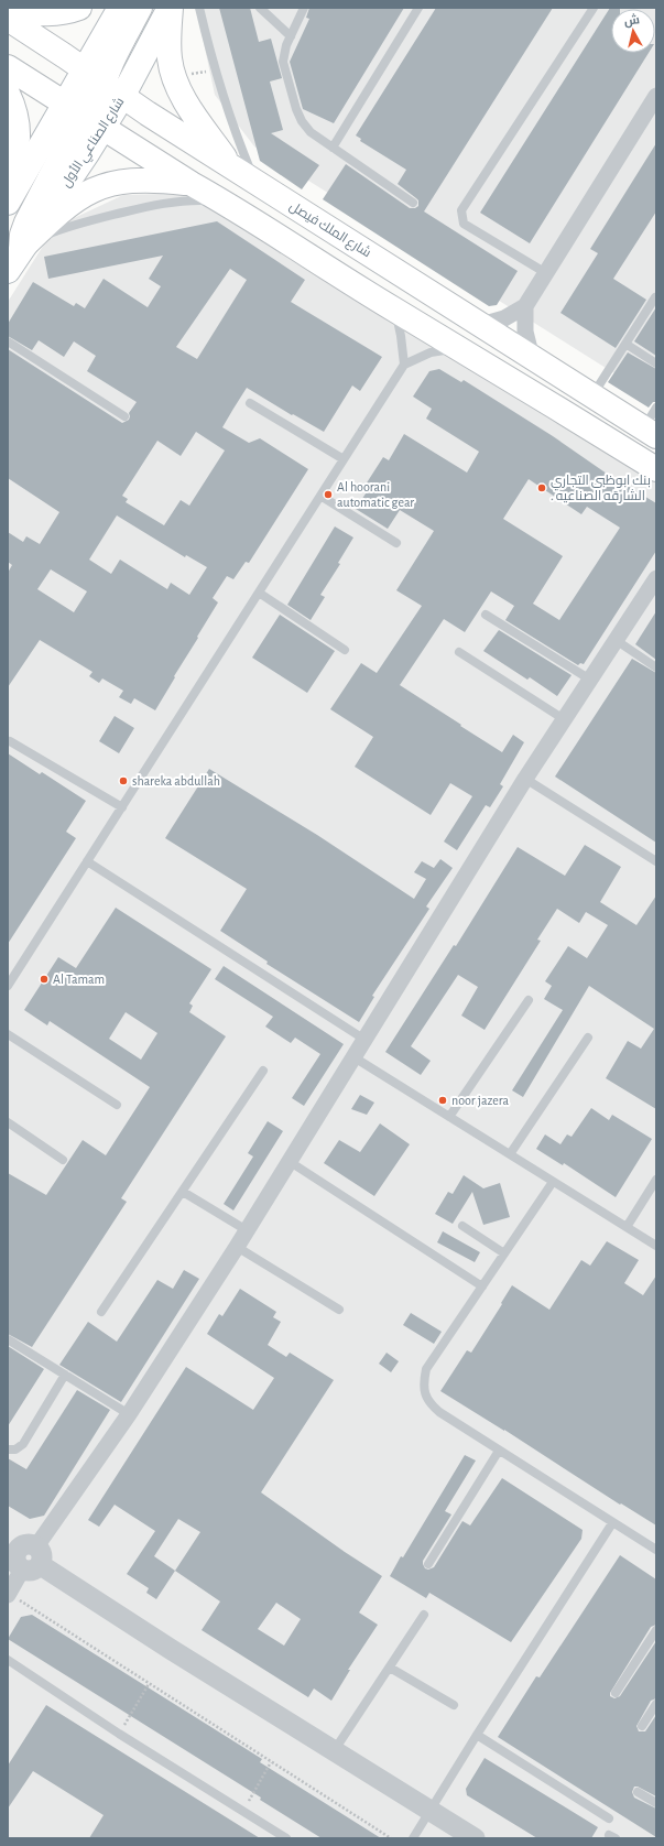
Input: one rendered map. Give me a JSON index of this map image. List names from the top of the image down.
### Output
{
  "streets": {
    "main road": ["شارع الصناعي الأول", "شارع الملك فيصل"]
  },
  "crossings": [
    ["شارع الصناعي الأول", "شارع الملك فيصل"]
  ],
  "places": [
    "بنك ابوظبي التجاري . الشارقه الصناعيه",
    "Al hoorani automatic gear",
    "shareka abdullah",
    "Al Tamam",
    "noor jazera"
  ],
  "north": "top"
}
